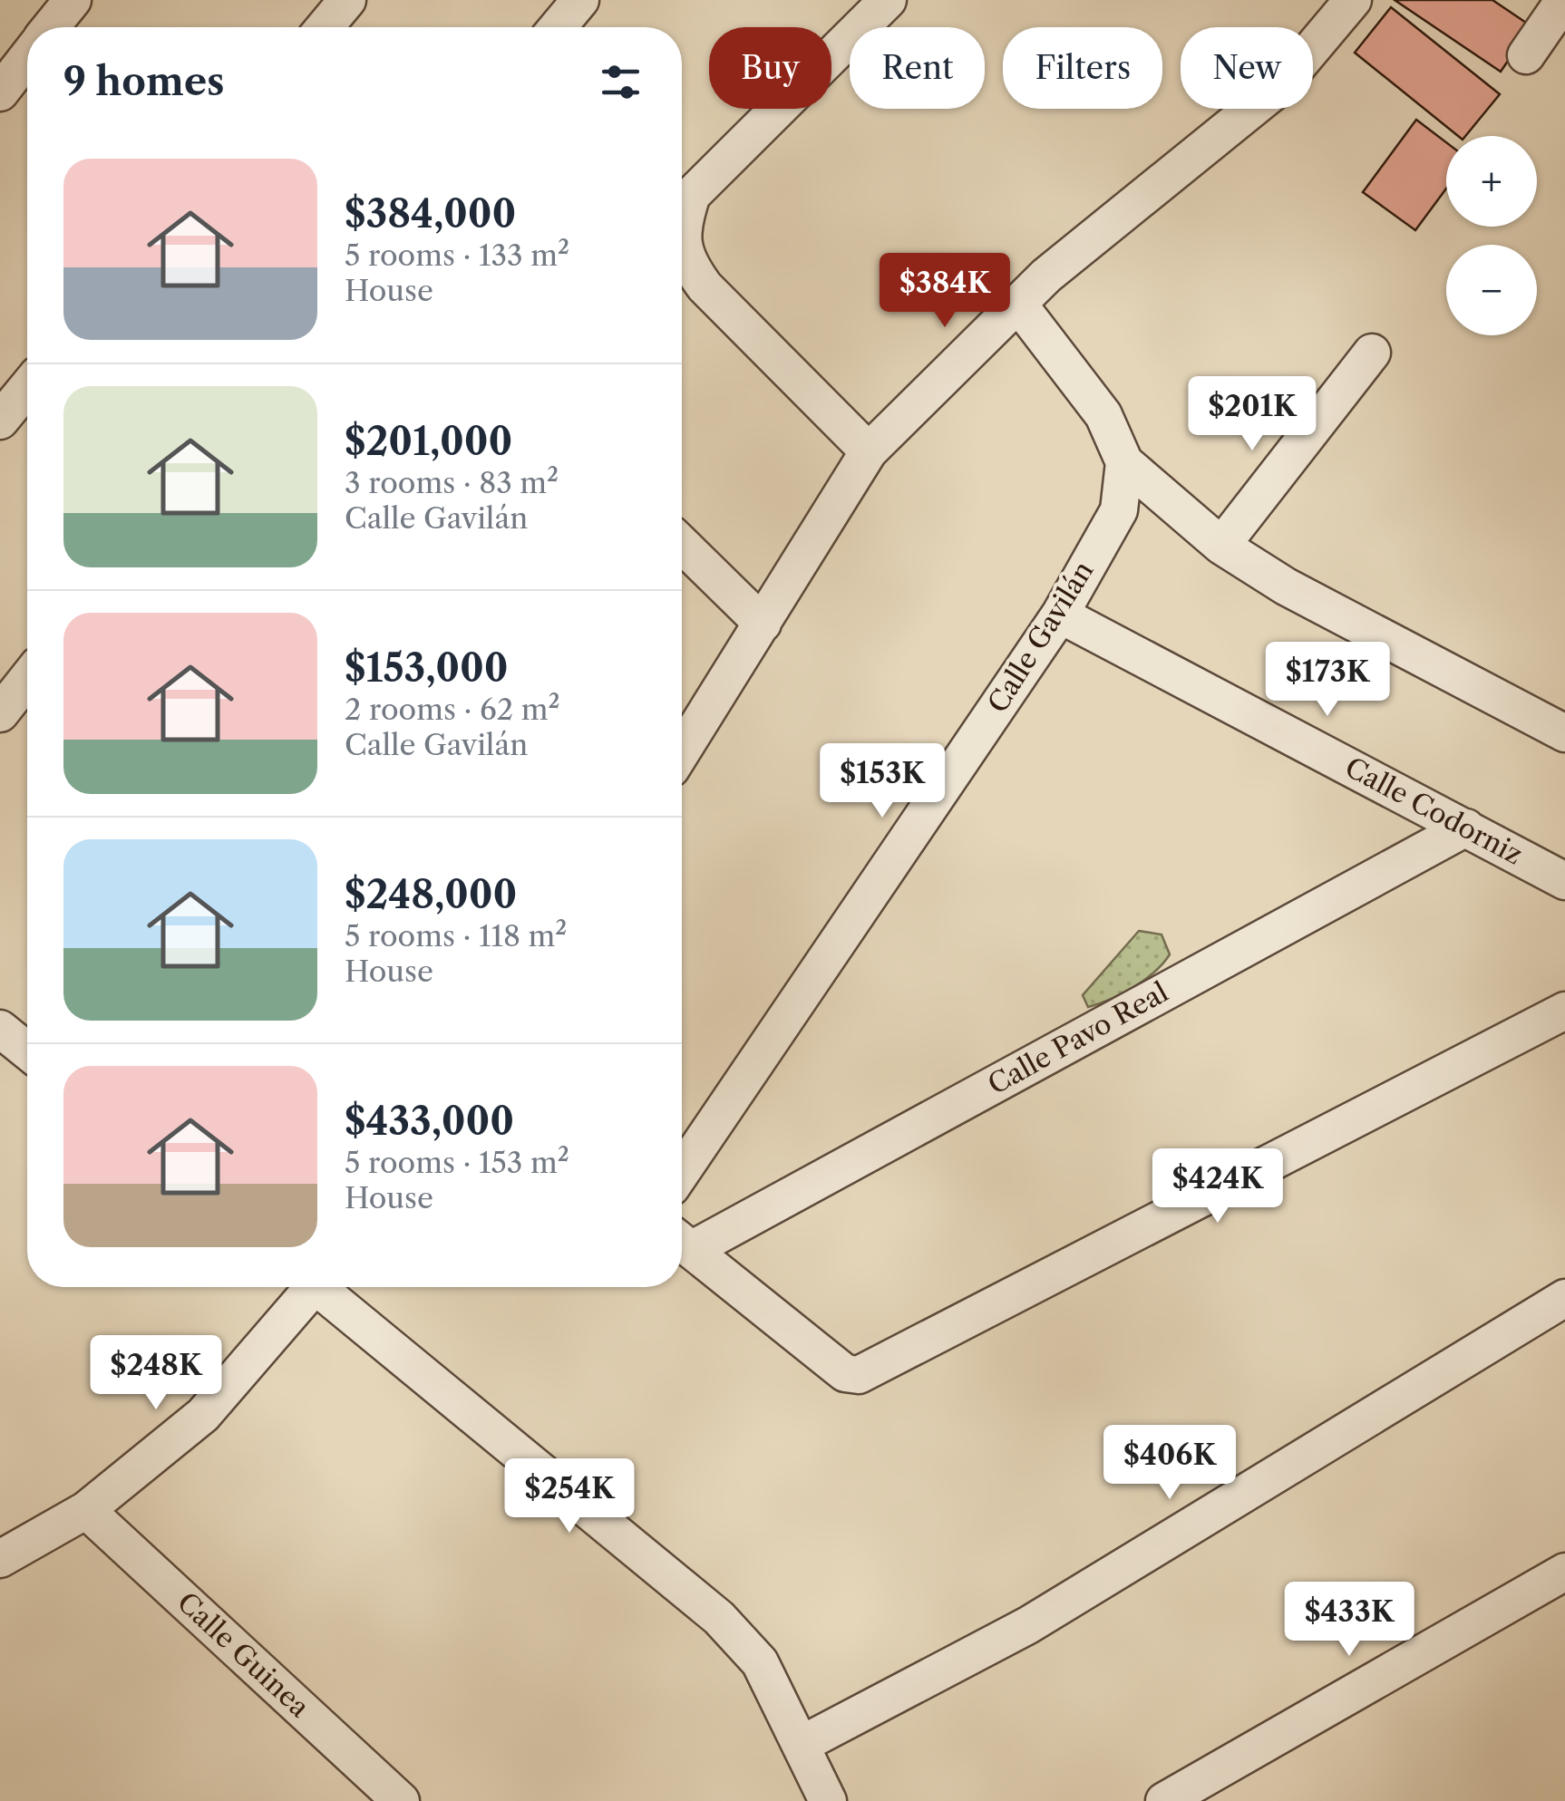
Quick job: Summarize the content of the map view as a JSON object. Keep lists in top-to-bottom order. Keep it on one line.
{"streets":{"street":["Calle Gavilán","Calle Codorniz","Calle Pavo Real","Calle Guinea"]},"crossings":[["Calle Gavilán","Calle Codorniz"],["Calle Codorniz","Calle Pavo Real"]],"page":{"chip":["Buy","Rent","Filters","New"],"heading":"9 homes","map_buttons":["+","−"],"list":[{"name":"$384,000","note":"5 rooms · 133 m² · House"},{"name":"$201,000","note":"3 rooms · 83 m² · Calle Gavilán"},{"name":"$153,000","note":"2 rooms · 62 m² · Calle Gavilán"},{"name":"$248,000","note":"5 rooms · 118 m² · House"},{"name":"$433,000","note":"5 rooms · 153 m² · House"}],"price":["$384K","$201K","$173K","$153K","$424K","$248K","$406K","$254K","$433K"]}}
